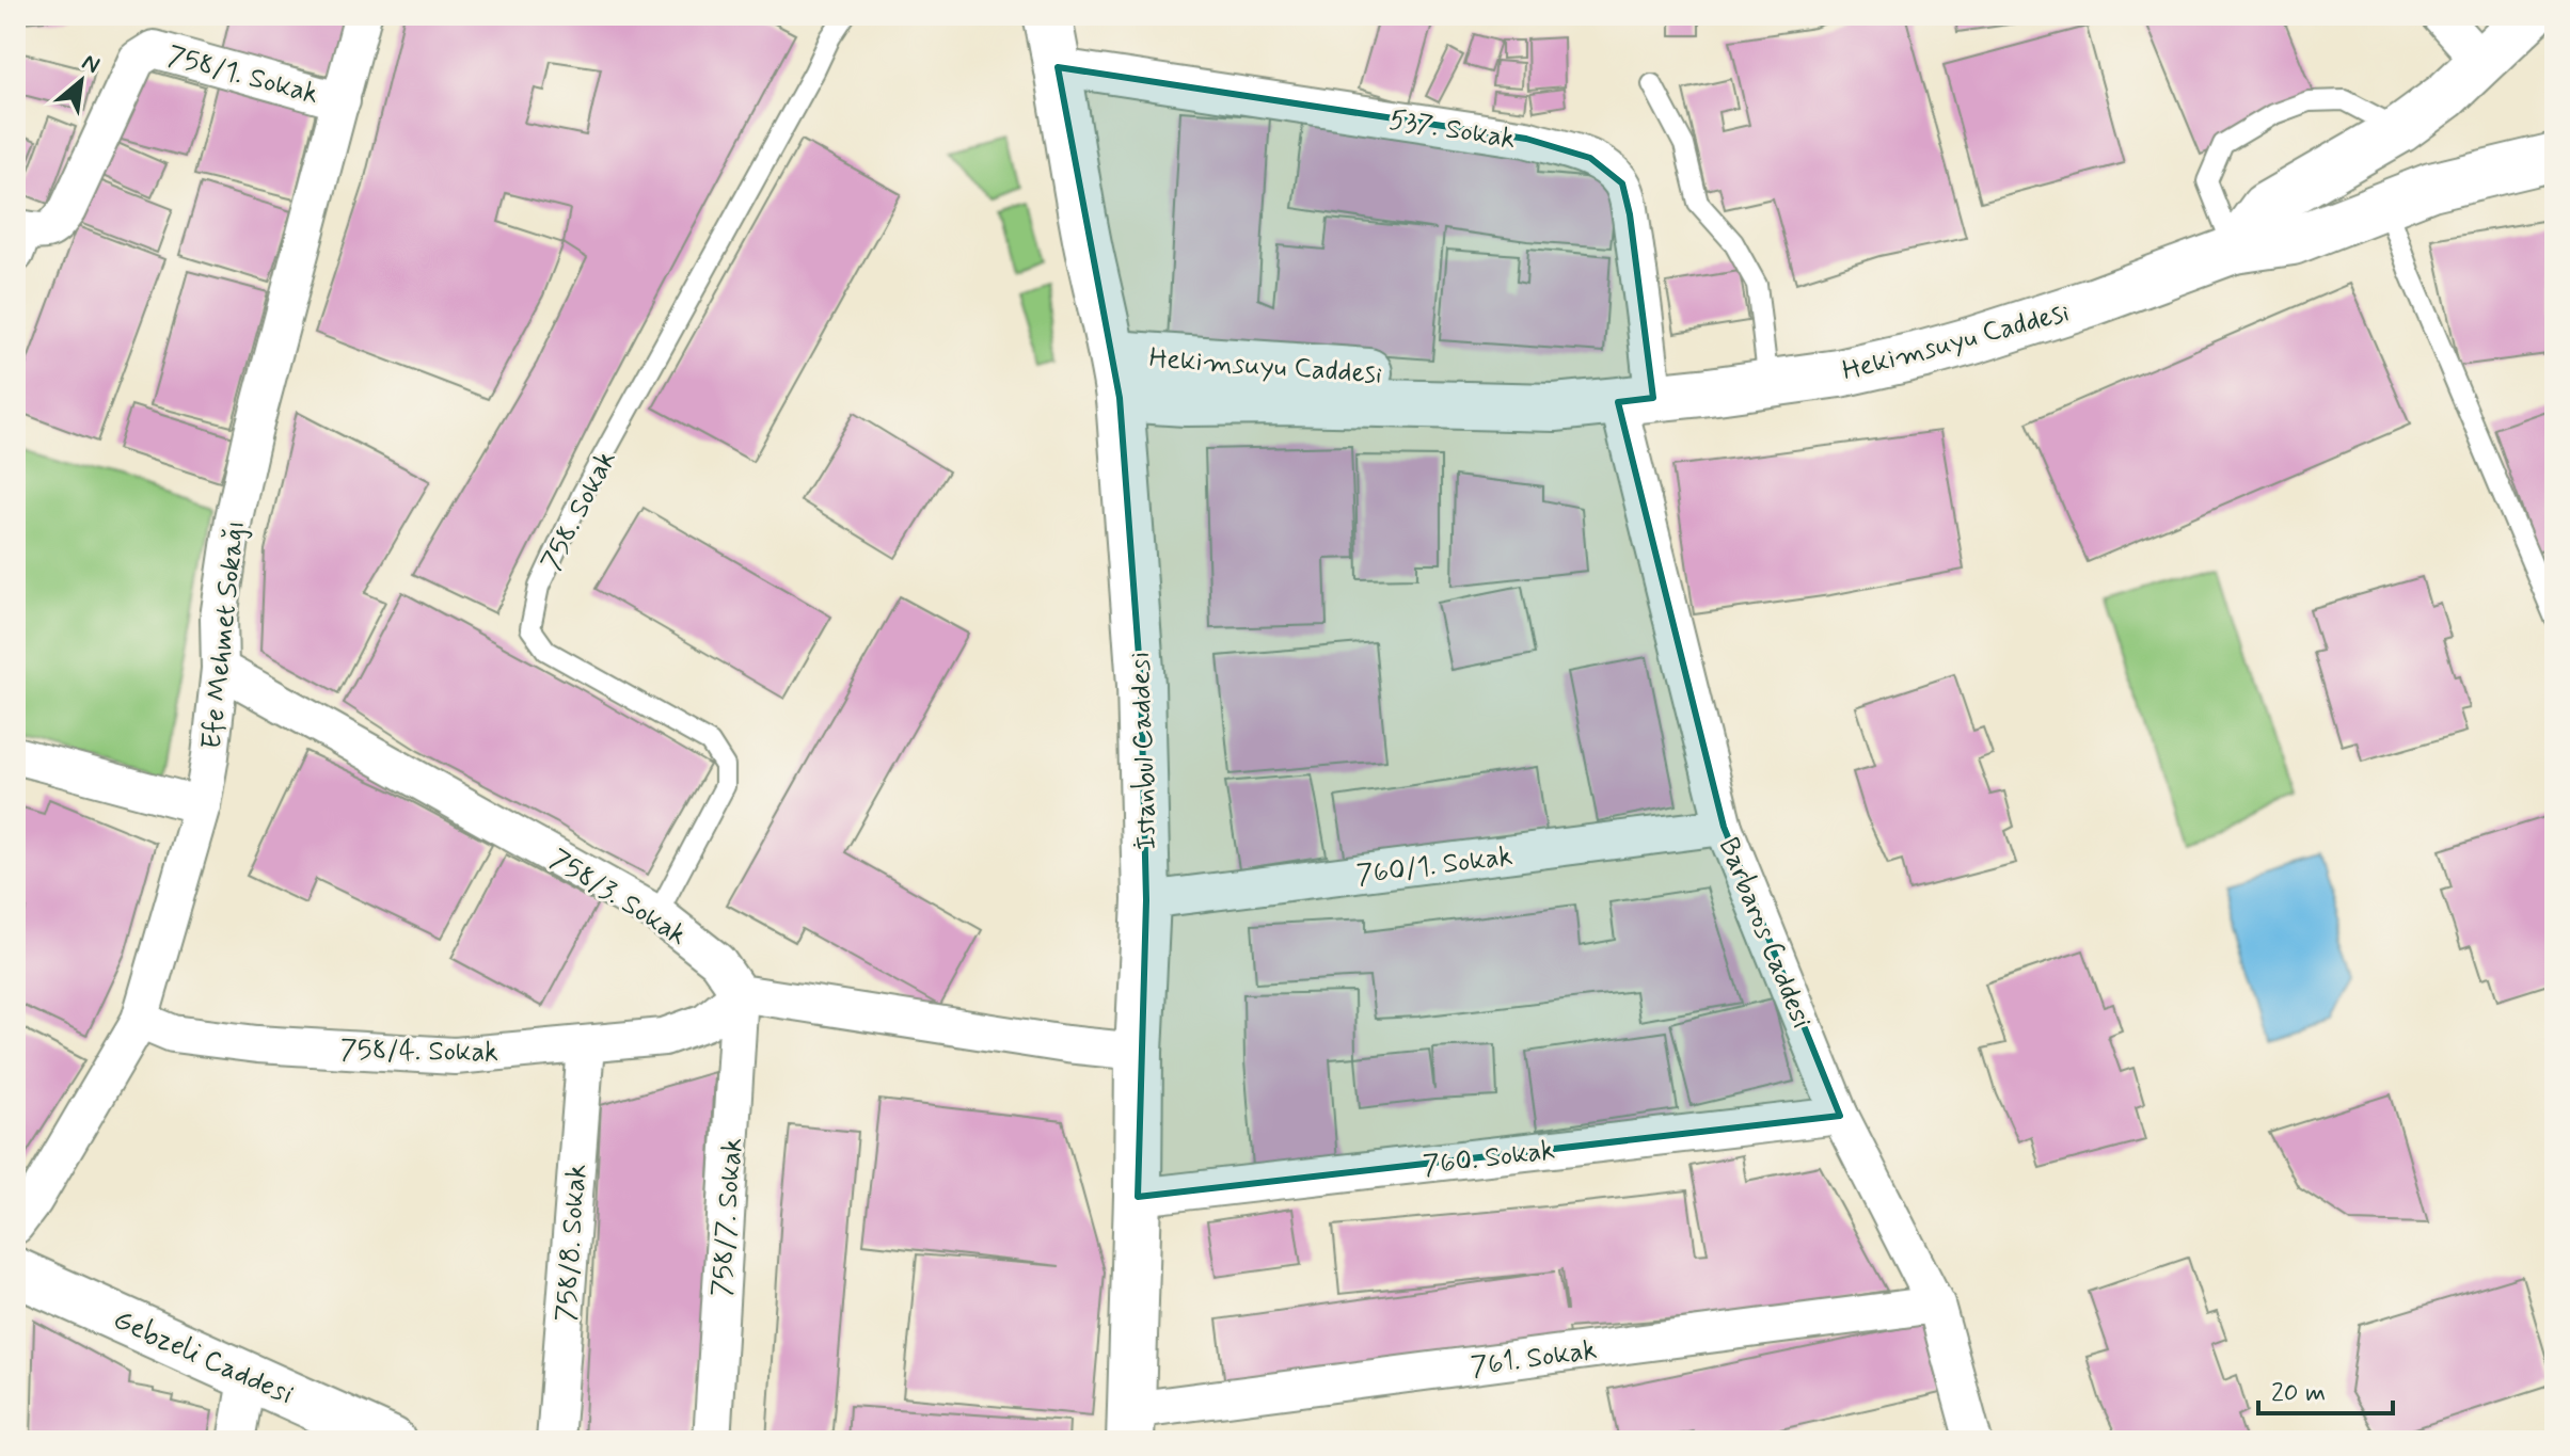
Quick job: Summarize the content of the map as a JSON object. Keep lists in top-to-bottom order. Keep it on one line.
{"streets":{"main road":["Hekimsuyu Caddesi","İstanbul Caddesi","Gebzeli Caddesi"],"street":["758/1. Sokak","537. Sokak","Efe Mehmet Sokağı","760/1. Sokak","758/3. Sokak","Barbaros Caddesi","758/4. Sokak","760. Sokak","758/7. Sokak","758/8. Sokak","761. Sokak"],"lane":["758. Sokak"]},"crossings":[["758/1. Sokak","Efe Mehmet Sokağı"],["537. Sokak","Hekimsuyu Caddesi"],["537. Sokak","İstanbul Caddesi"],["537. Sokak","Barbaros Caddesi"],["Hekimsuyu Caddesi","İstanbul Caddesi"],["Hekimsuyu Caddesi","Barbaros Caddesi"],["758. Sokak","758/3. Sokak"],["Efe Mehmet Sokağı","758/3. Sokak"],["Efe Mehmet Sokağı","758/4. Sokak"],["İstanbul Caddesi","760/1. Sokak"],["İstanbul Caddesi","760. Sokak"],["İstanbul Caddesi","761. Sokak"],["760/1. Sokak","Barbaros Caddesi"],["758/3. Sokak","758/4. Sokak"],["758/3. Sokak","758/7. Sokak"],["Barbaros Caddesi","760. Sokak"],["Barbaros Caddesi","761. Sokak"],["758/4. Sokak","758/7. Sokak"],["758/4. Sokak","758/8. Sokak"]],"scale_bar":"20 m","north":"top right"}
